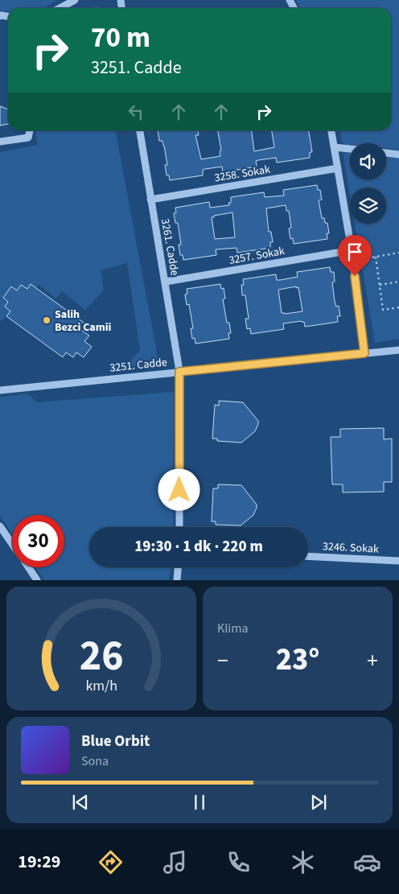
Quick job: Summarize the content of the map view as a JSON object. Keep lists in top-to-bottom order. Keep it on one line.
{"streets":{"street":["3258. Sokak","3261. Cadde","3257. Sokak","3251. Cadde","3246. Sokak"]},"crossings":[["3258. Sokak","3261. Cadde"],["3261. Cadde","3257. Sokak"],["3261. Cadde","3251. Cadde"]],"places":["Salih Bezci Camii"],"page":{"turn":["70 m","3251. Cadde"],"limit":"30","trip":"19:30 · 1 dk · 220 m","tile":"Klima","heat":["−","23°","+"],"song":["Blue Orbit","Sona"],"tabs":"19:29","gauge":["26","km/h"]}}
